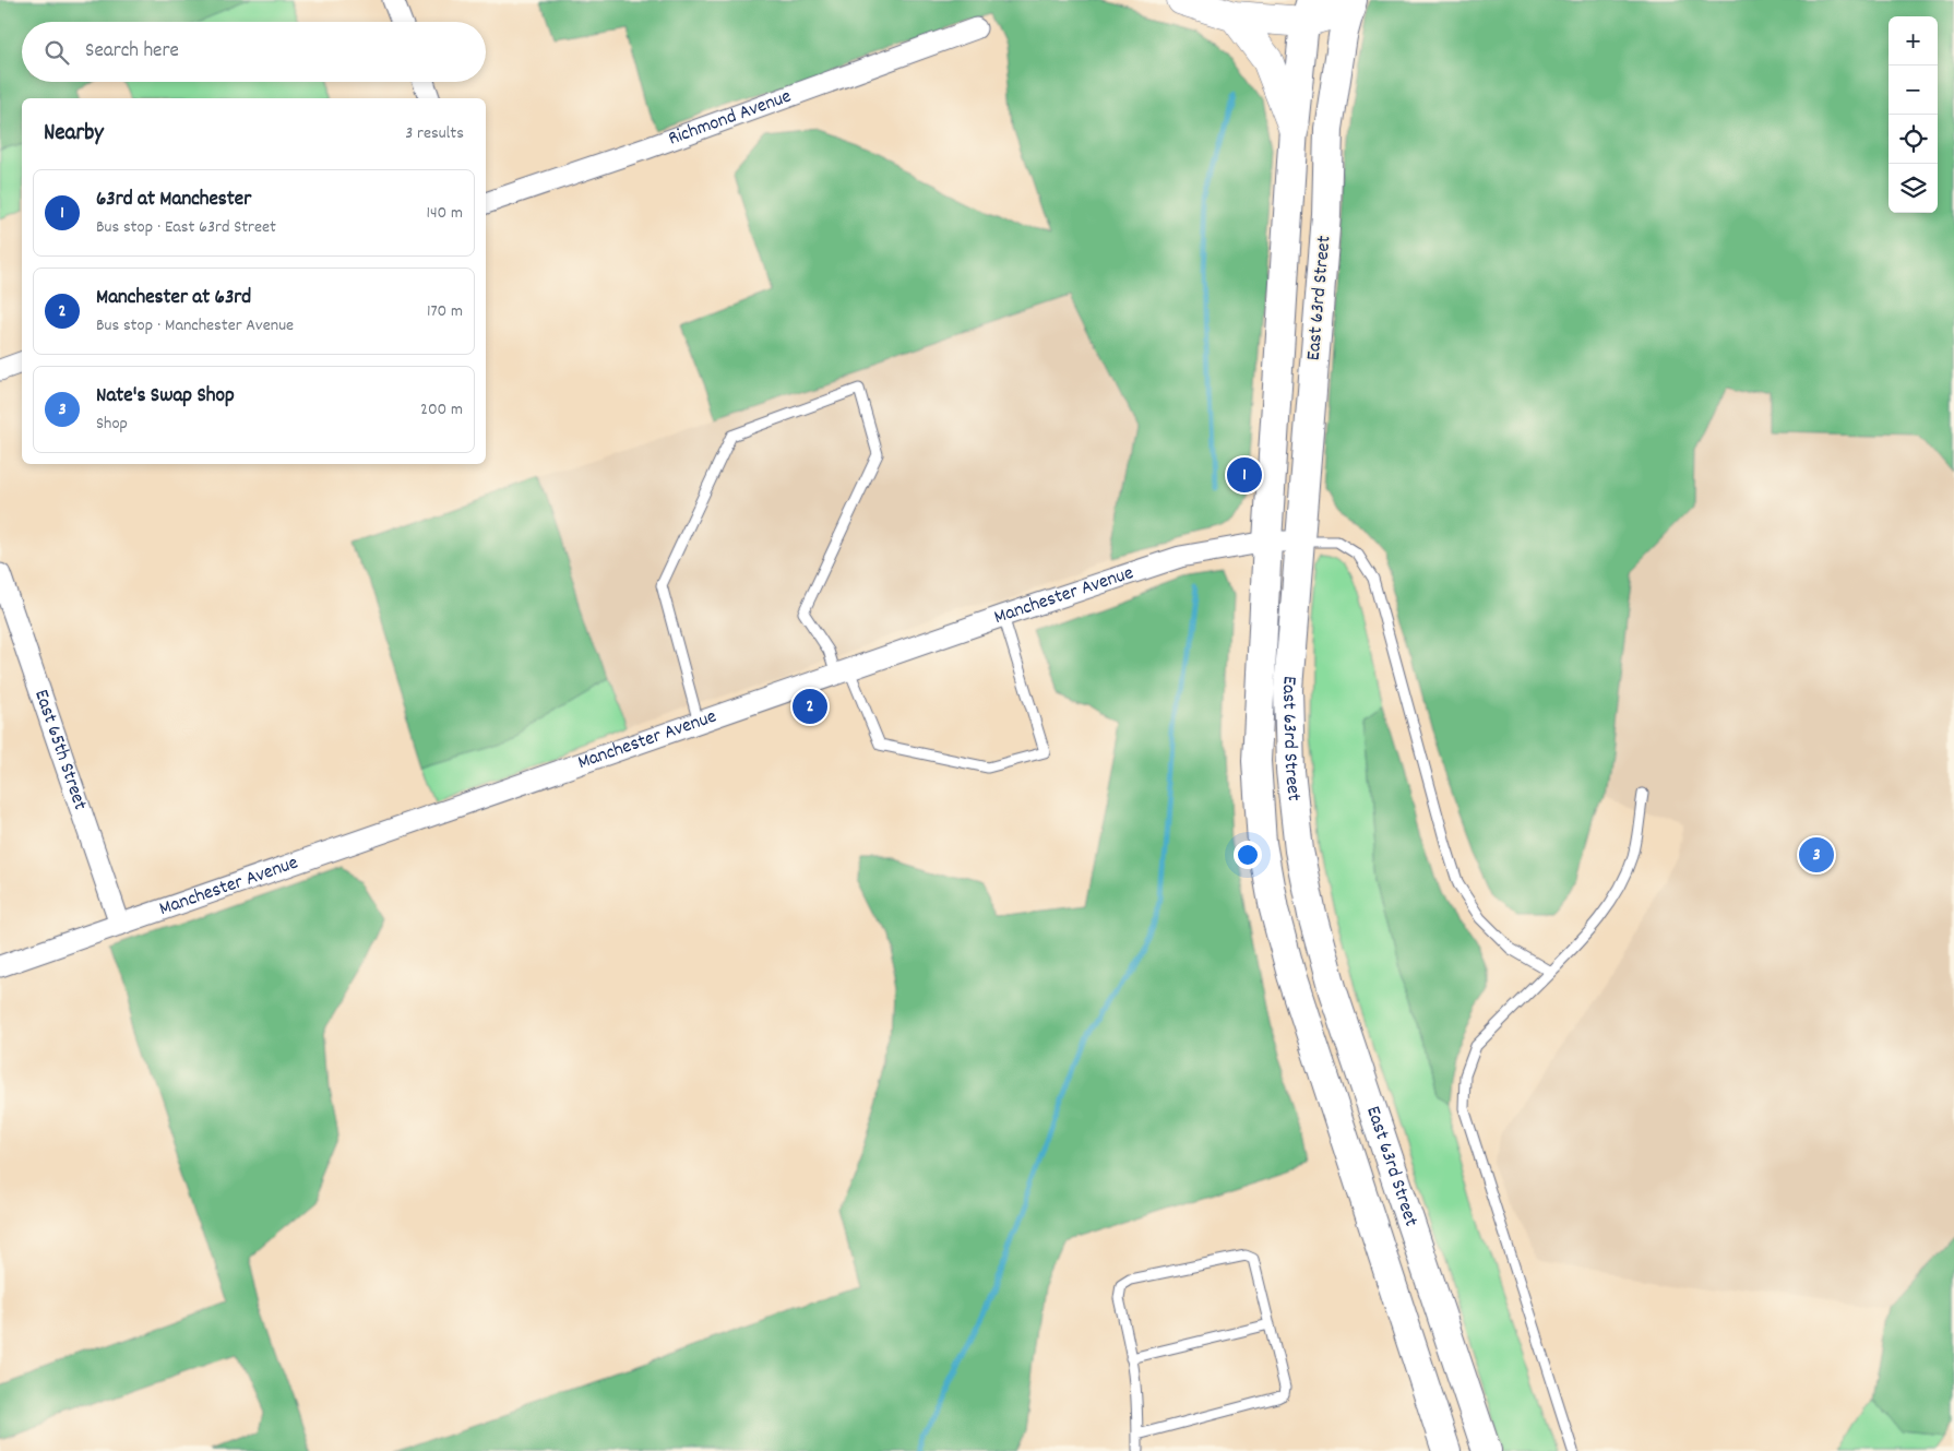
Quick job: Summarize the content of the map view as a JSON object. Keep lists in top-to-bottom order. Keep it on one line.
{"streets":{"main road":["East 63rd Street"],"street":["Richmond Avenue","Manchester Avenue","East 65th Street"]},"crossings":[["East 63rd Street","Manchester Avenue"],["Manchester Avenue","East 65th Street"]],"page":{"map_buttons":["+","−"],"search":"Search here","heading":["Nearby","3 results"],"list":[{"mark":"1","name":"63rd at Manchester","note":"Bus stop · East 63rd Street","value":"140 m"},{"mark":"2","name":"Manchester at 63rd","note":"Bus stop · Manchester Avenue","value":"170 m"},{"mark":"3","name":"Nate's Swap Shop","note":"Shop","value":"200 m"}],"pins":["1","2","3"]}}
